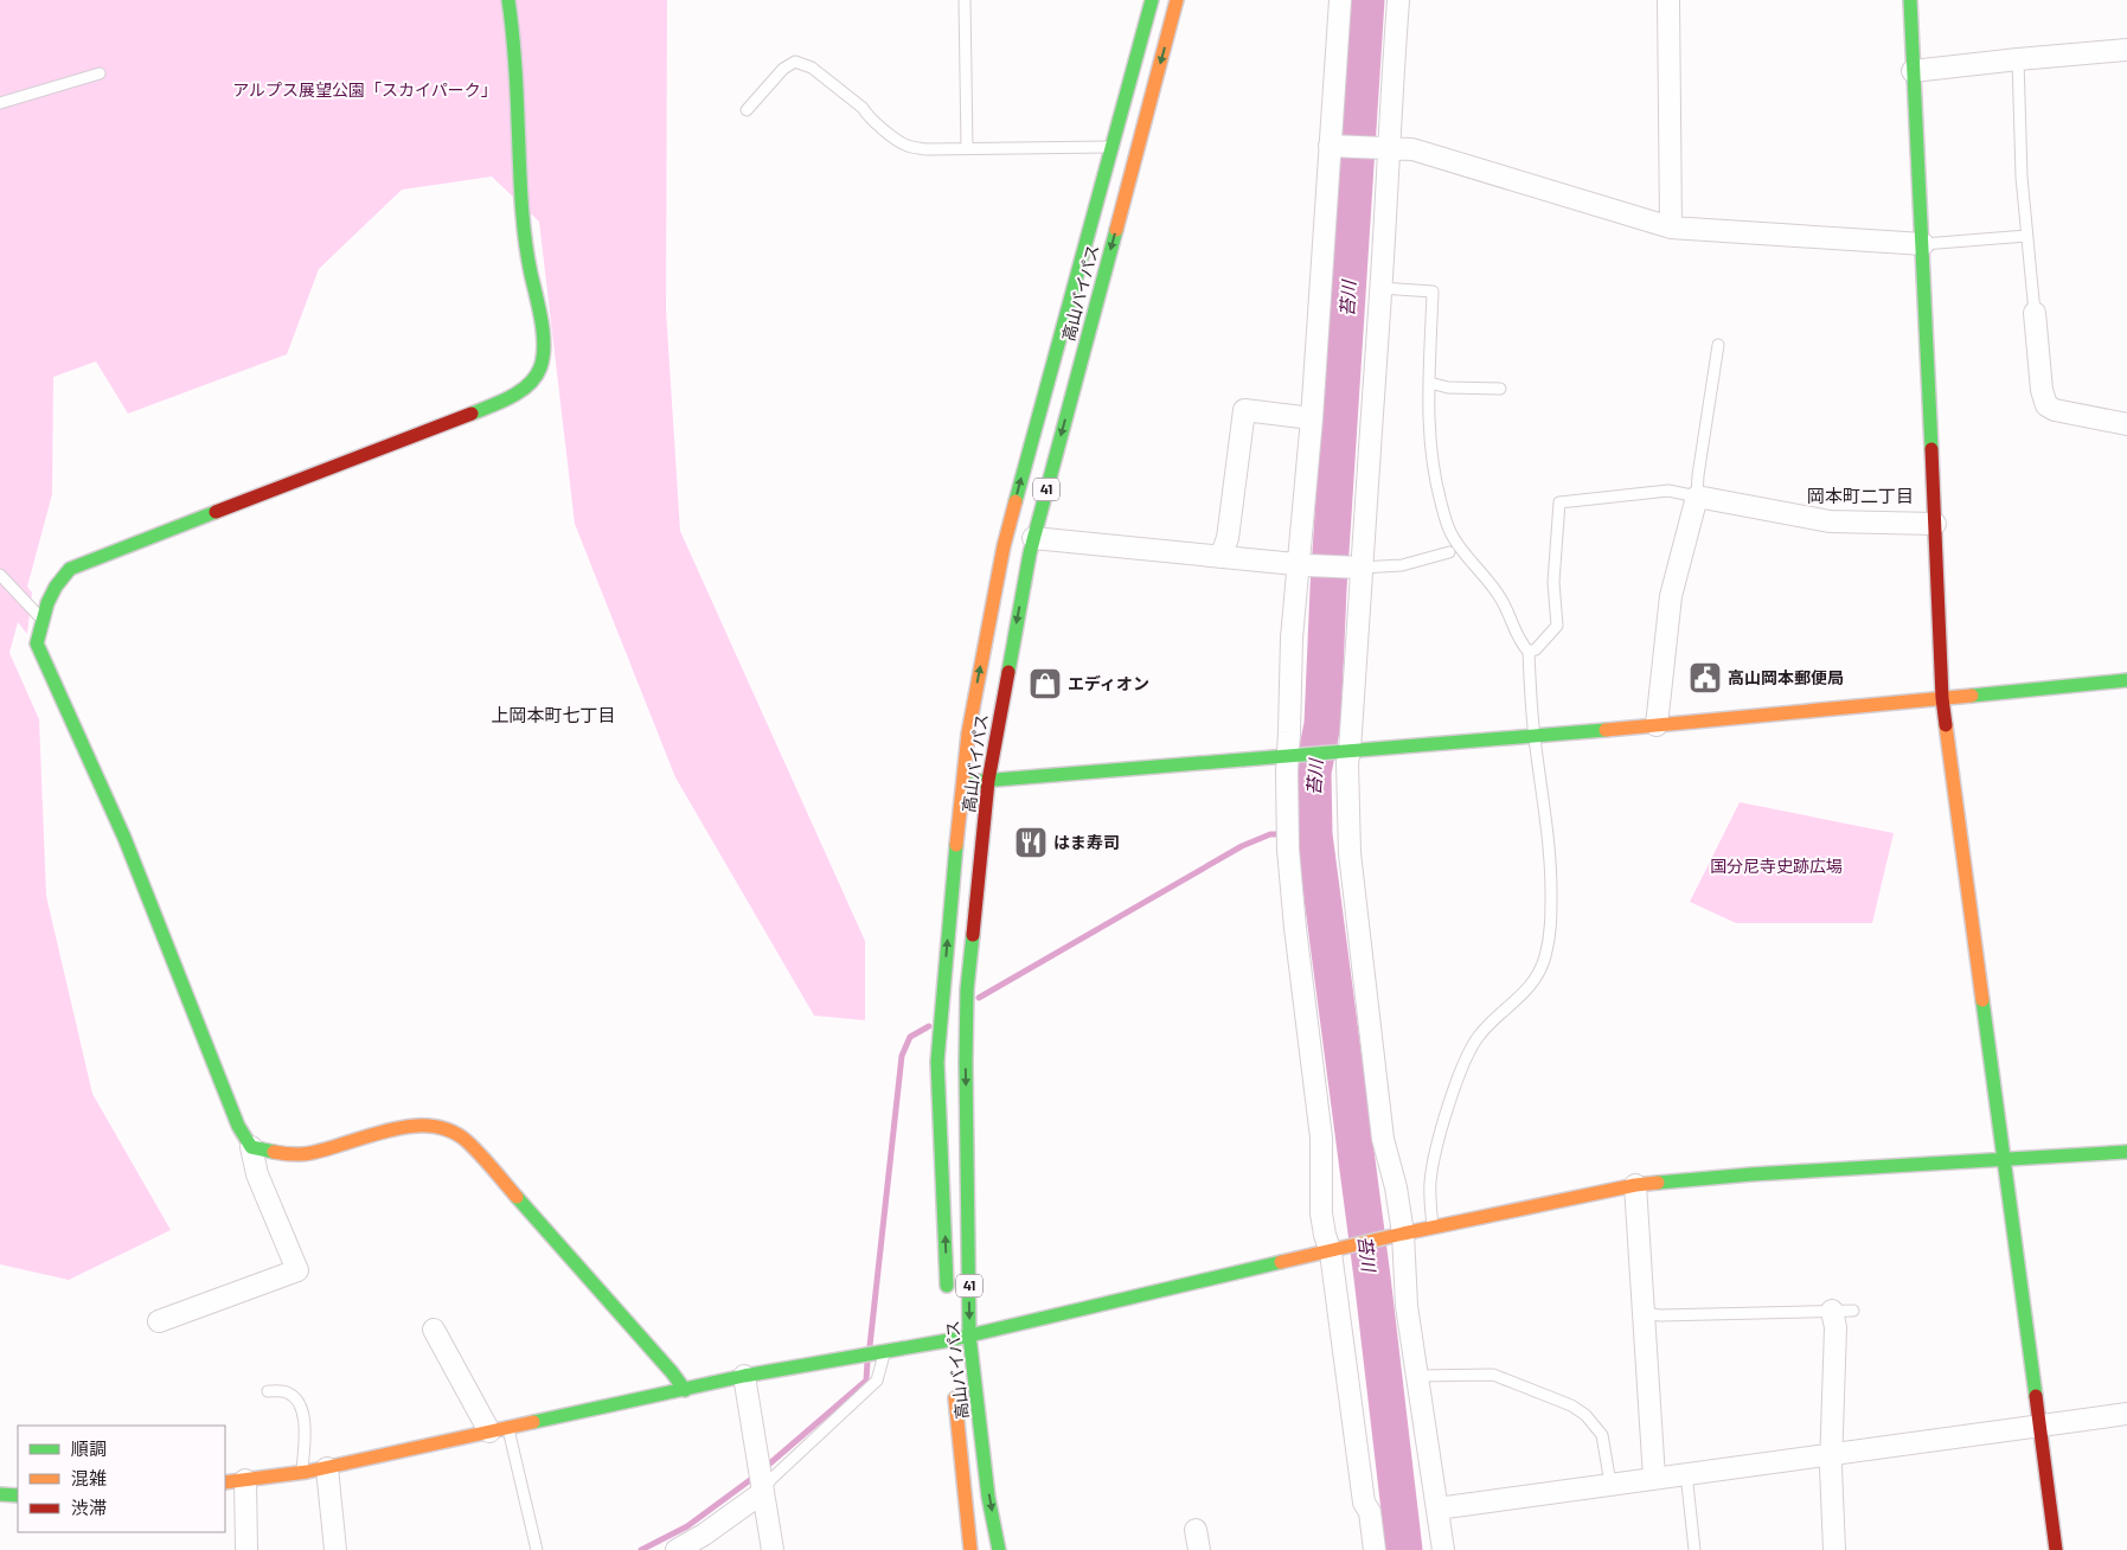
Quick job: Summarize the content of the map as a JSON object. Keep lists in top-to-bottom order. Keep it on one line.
{"streets":{"main road":["高山バイパス","41"]},"districts":["岡本町二丁目","上岡本町七丁目"],"water":["苔川"],"parks":["アルプス展望公園「スカイパーク」","国分尼寺史跡広場"],"places":{"public building":["高山岡本郵便局"],"shop":["エディオン"],"restaurant":["はま寿司"]},"legend":["順調","混雑","渋滞"]}
